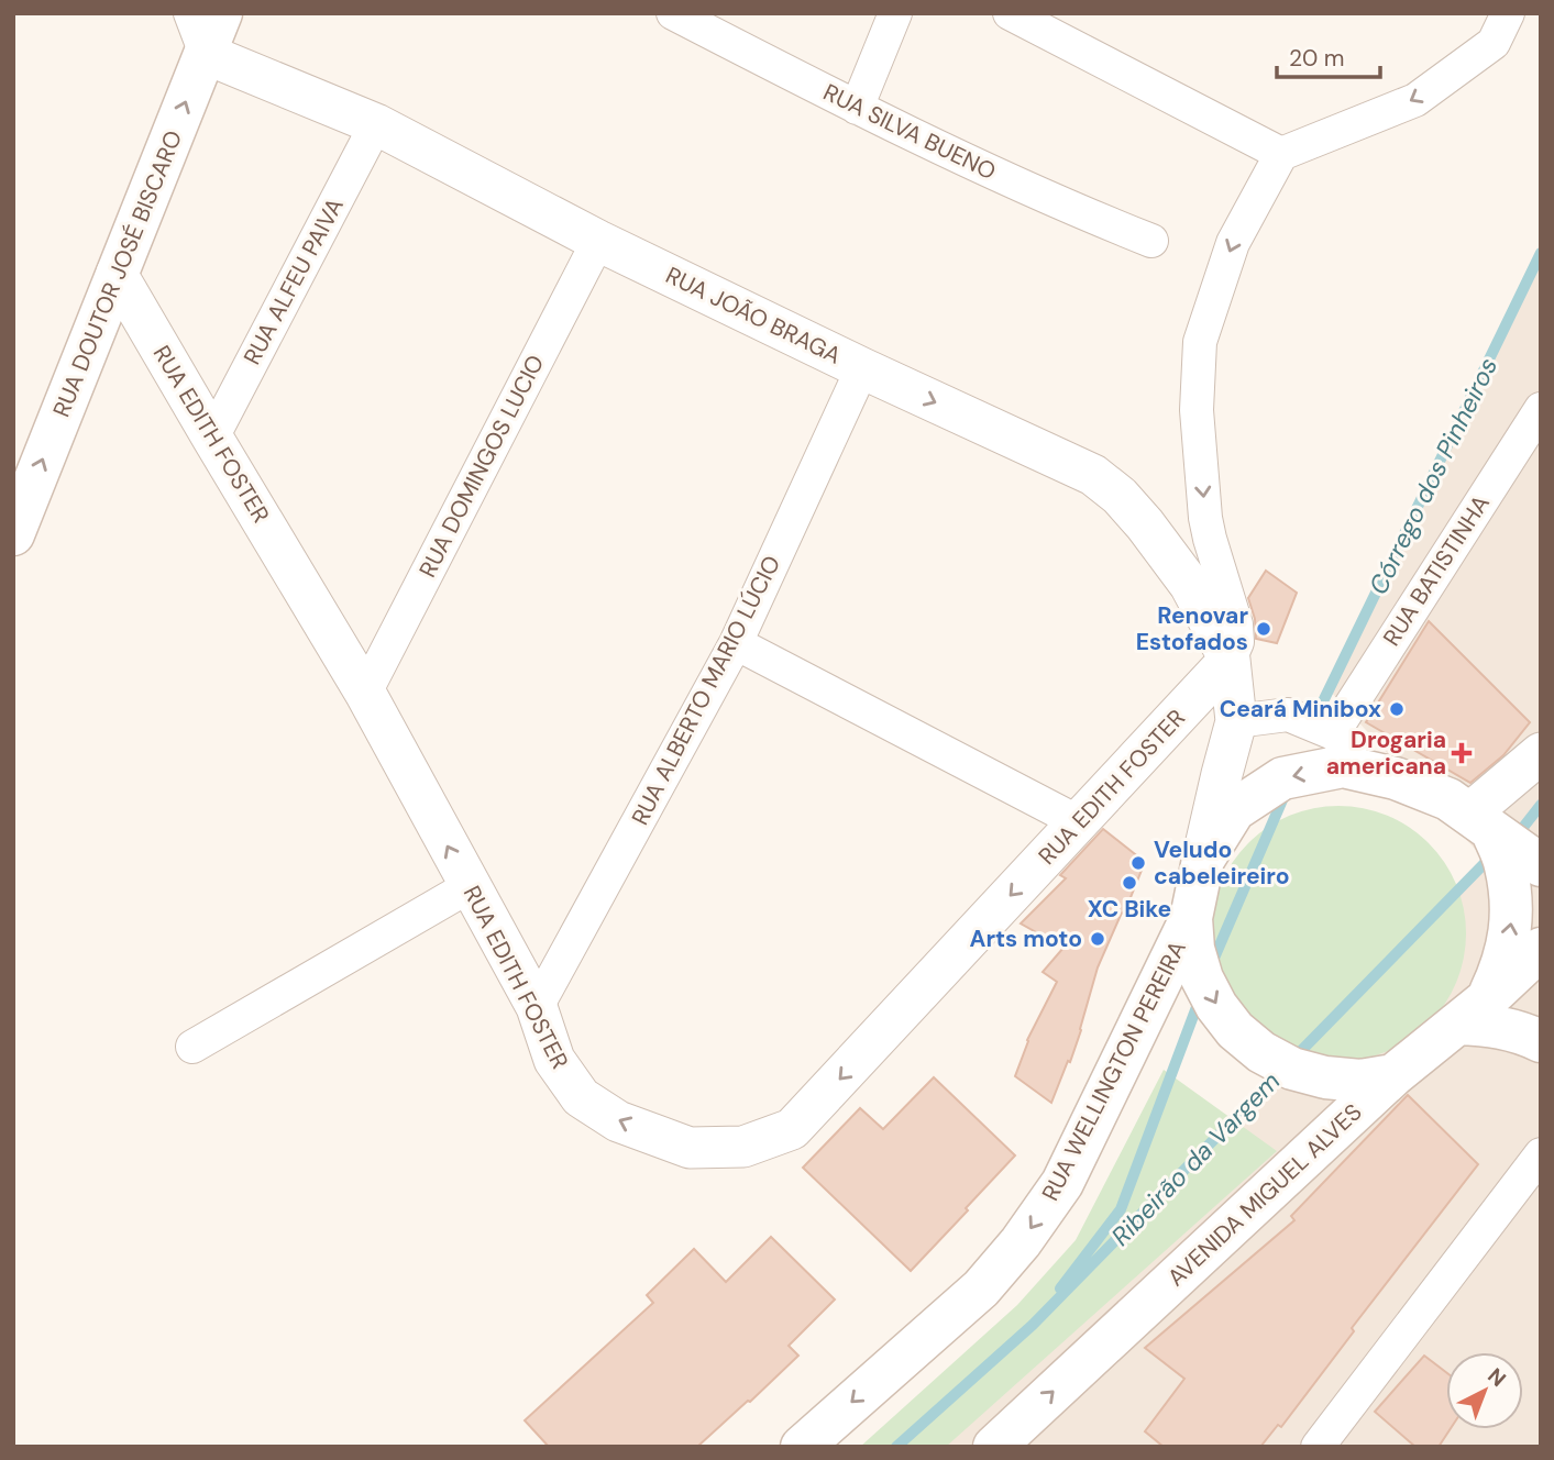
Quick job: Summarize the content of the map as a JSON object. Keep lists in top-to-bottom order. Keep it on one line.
{"streets":{"main road":["RUA DOUTOR JOSÉ BISCARO","RUA WELLINGTON PEREIRA","AVENIDA MIGUEL ALVES"],"street":["RUA SILVA BUENO","RUA ALFEU PAIVA","RUA JOÃO BRAGA","RUA EDITH FOSTER","RUA DOMINGOS LUCIO","RUA BATISTINHA","RUA ALBERTO MARIO LÚCIO"]},"crossings":[["RUA DOUTOR JOSÉ BISCARO","RUA JOÃO BRAGA"],["RUA DOUTOR JOSÉ BISCARO","RUA EDITH FOSTER"],["RUA ALFEU PAIVA","RUA JOÃO BRAGA"],["RUA ALFEU PAIVA","RUA EDITH FOSTER"],["RUA JOÃO BRAGA","RUA EDITH FOSTER"],["RUA JOÃO BRAGA","RUA DOMINGOS LUCIO"],["RUA JOÃO BRAGA","RUA ALBERTO MARIO LÚCIO"],["RUA EDITH FOSTER","RUA DOMINGOS LUCIO"],["RUA EDITH FOSTER","RUA ALBERTO MARIO LÚCIO"]],"one_way":["RUA DOUTOR JOSÉ BISCARO","RUA WELLINGTON PEREIRA","AVENIDA MIGUEL ALVES"],"water":["Córrego dos Pinheiros","Ribeirão da Vargem"],"places":{"other":["Renovar Estofados","Ceará Minibox","Veludo cabeleireiro","XC Bike","Arts moto"],"health":["Drogaria americana"]},"scale_bar":"20 m","north":"top right"}
